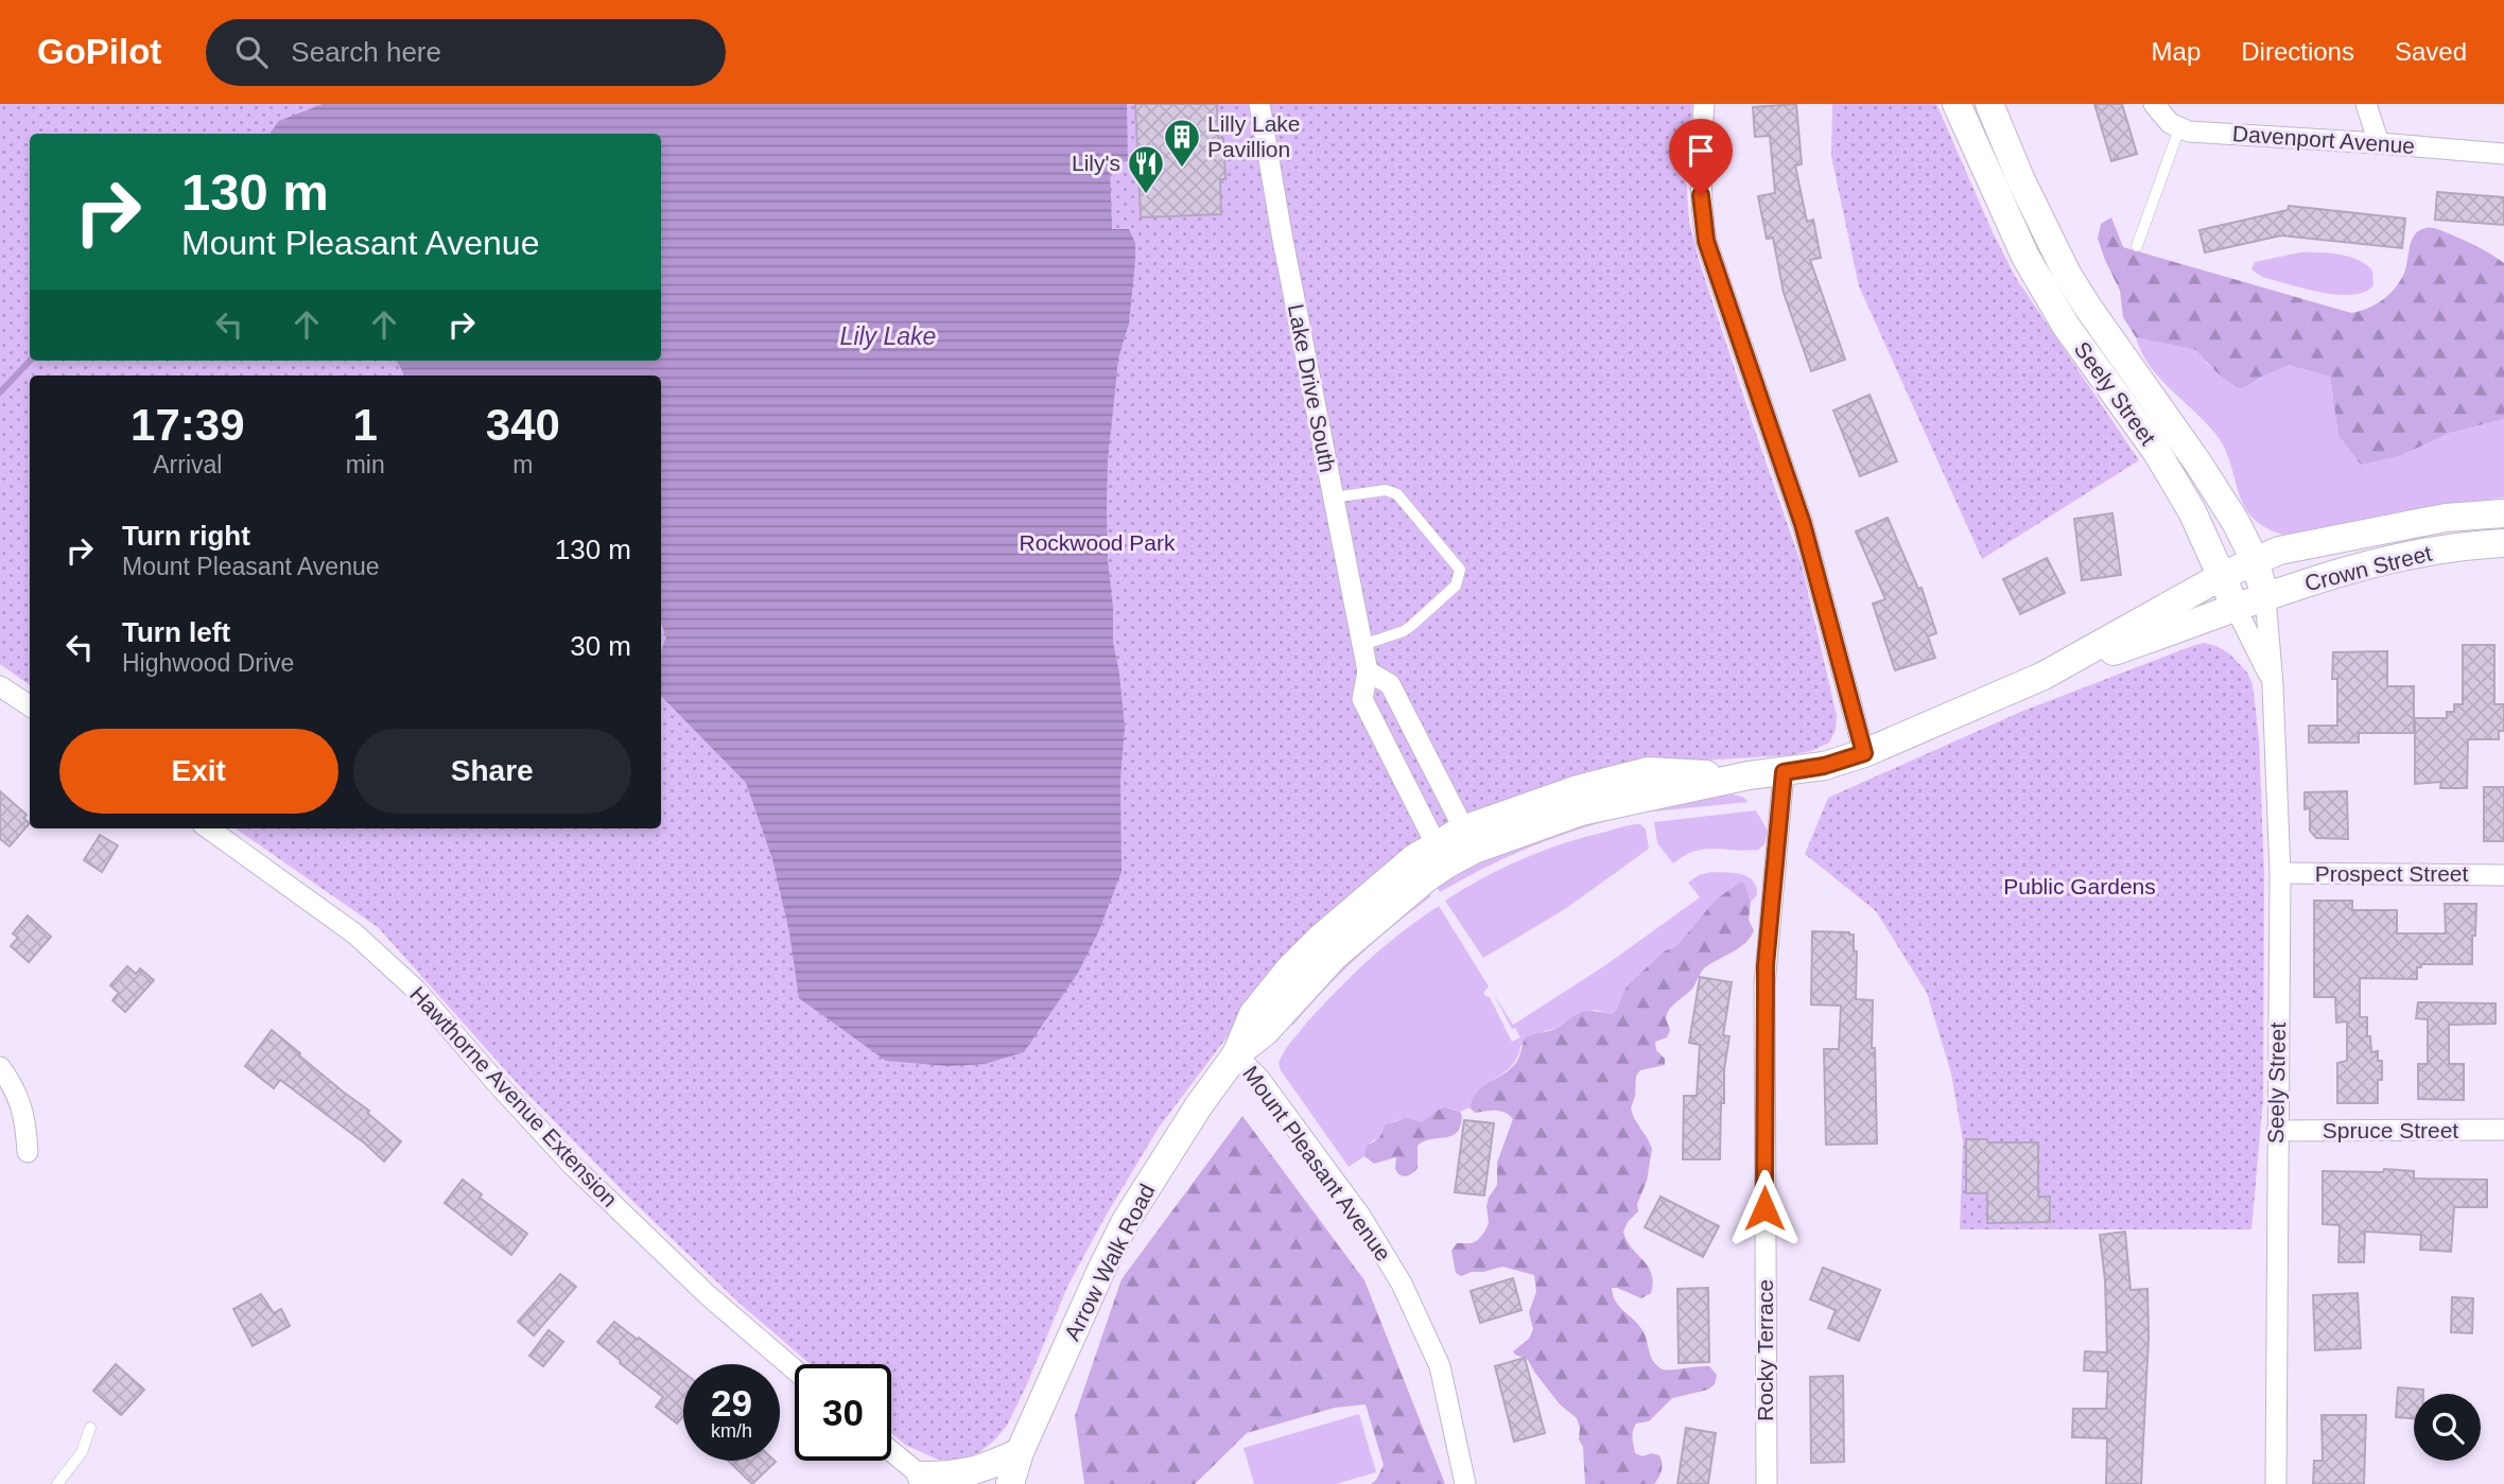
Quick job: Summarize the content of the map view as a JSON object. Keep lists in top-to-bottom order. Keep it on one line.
{"streets":{"street":["Davenport Avenue","Lake Drive South","Seely Street","Crown Street","Prospect Street","Hawthorne Avenue Extension","Spruce Street","Mount Pleasant Avenue","Arrow Walk Road","Rocky Terrace"]},"crossings":[["Lake Drive South","Mount Pleasant Avenue"],["Seely Street","Crown Street"],["Seely Street","Prospect Street"],["Seely Street","Spruce Street"],["Seely Street","Mount Pleasant Avenue"],["Crown Street","Mount Pleasant Avenue"],["Mount Pleasant Avenue","Arrow Walk Road"],["Mount Pleasant Avenue","Rocky Terrace"]],"water":["Lily Lake"],"parks":["Rockwood Park","Public Gardens"],"places":{"building":["Lilly Lake Pavillion"],"restaurant":["Lily's"]},"page":{"header":"GoPilot","search":"Search here","nav":["Map","Directions","Saved"],"turn":["130 m","Mount Pleasant Avenue"],"eta":["17:39","Arrival","1","min","340","m"],"list":[{"name":"Turn right","note":"Mount Pleasant Avenue","value":"130 m"},{"name":"Turn left","note":"Highwood Drive","value":"30 m"}],"buttons":["Exit","Share"],"speed":"29 km/h","limit":"30"}}
